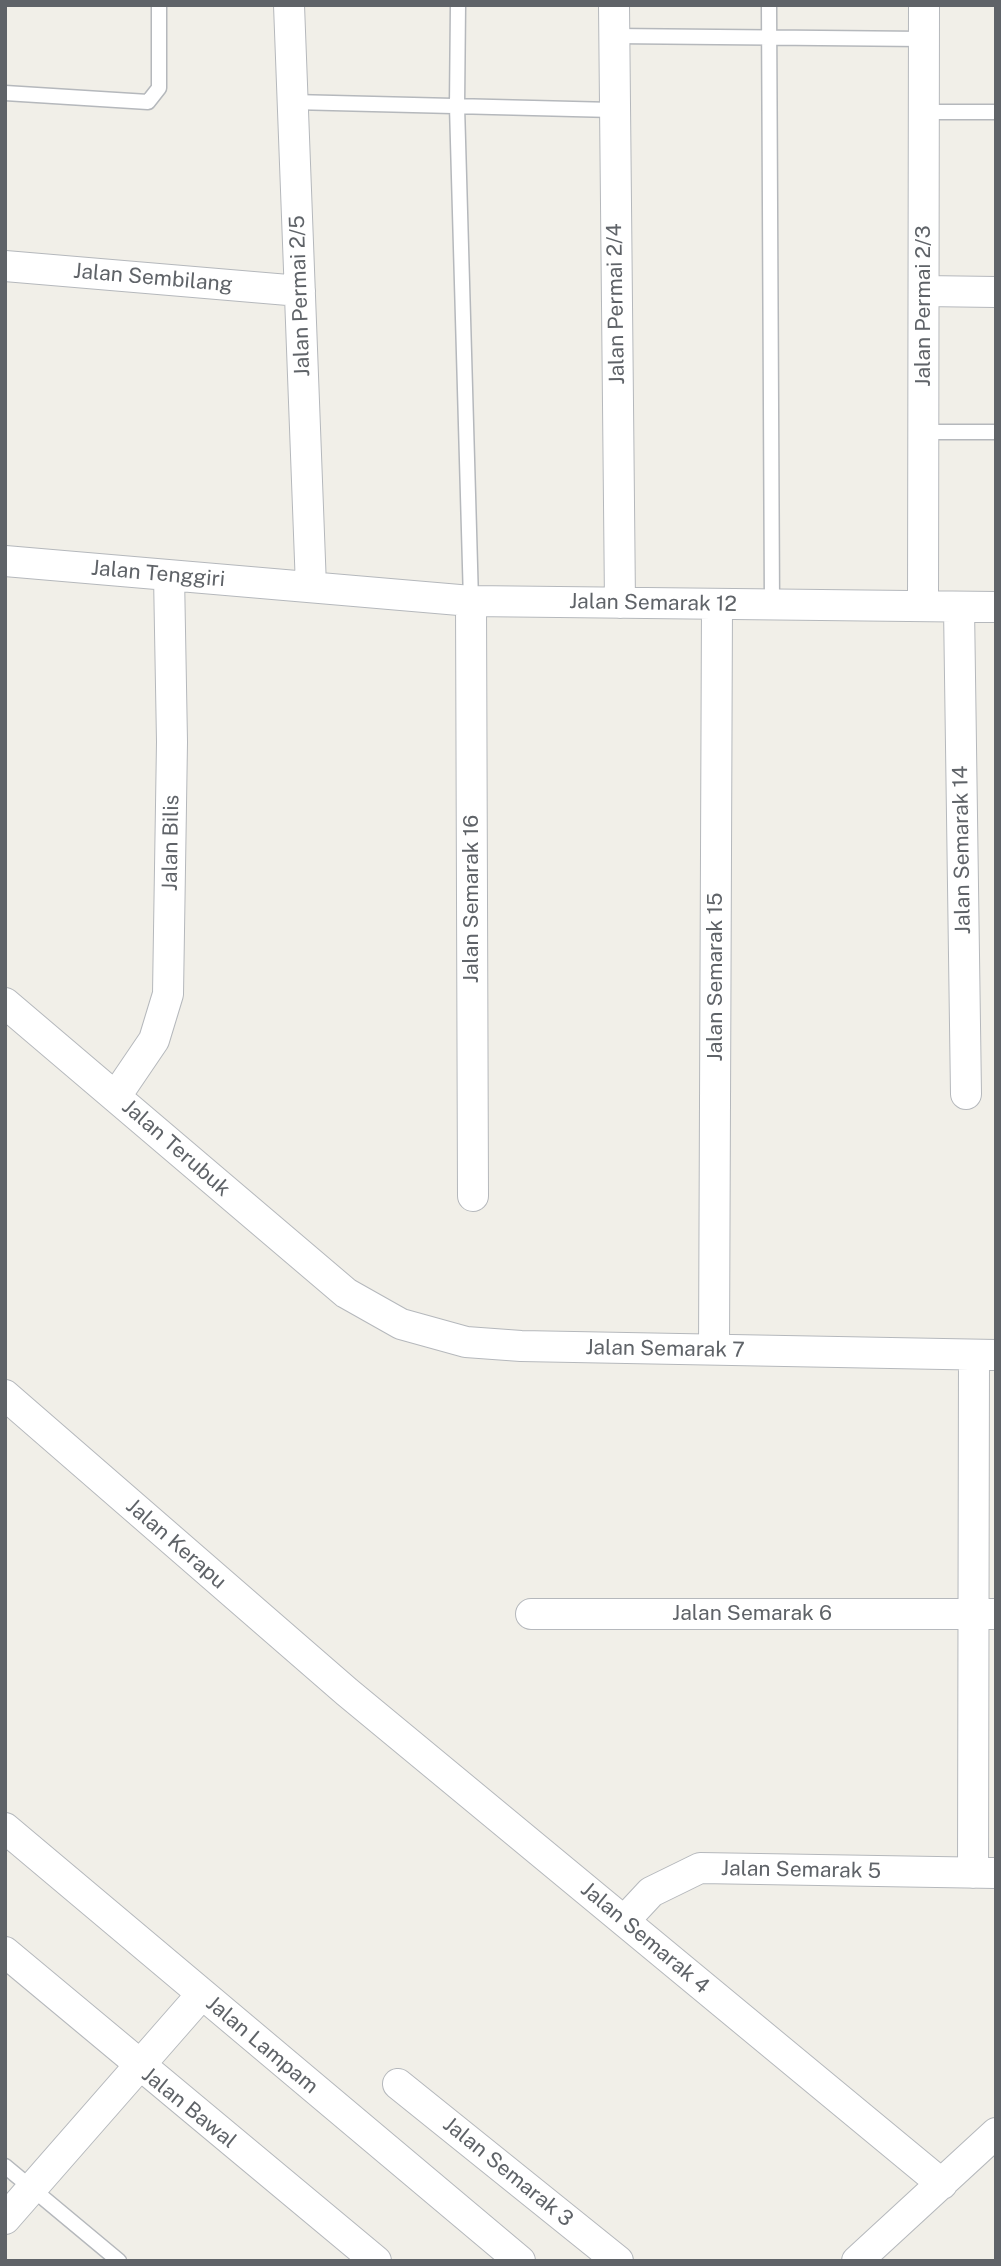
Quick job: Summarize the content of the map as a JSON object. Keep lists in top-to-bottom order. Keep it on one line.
{"streets":{"street":["Jalan Sembilang","Jalan Permai 2/5","Jalan Permai 2/4","Jalan Permai 2/3","Jalan Tenggiri","Jalan Semarak 12","Jalan Bilis","Jalan Semarak 14","Jalan Semarak 16","Jalan Semarak 15","Jalan Terubuk","Jalan Semarak 7","Jalan Kerapu","Jalan Semarak 6","Jalan Semarak 5","Jalan Semarak 4","Jalan Lampam","Jalan Bawal","Jalan Semarak 3"]},"crossings":[["Jalan Sembilang","Jalan Permai 2/5"],["Jalan Permai 2/5","Jalan Tenggiri"],["Jalan Permai 2/5","Jalan Semarak 12"],["Jalan Permai 2/4","Jalan Semarak 12"],["Jalan Permai 2/3","Jalan Semarak 12"],["Jalan Tenggiri","Jalan Semarak 12"],["Jalan Tenggiri","Jalan Bilis"],["Jalan Semarak 12","Jalan Semarak 14"],["Jalan Semarak 12","Jalan Semarak 16"],["Jalan Semarak 12","Jalan Semarak 15"],["Jalan Bilis","Jalan Terubuk"],["Jalan Semarak 15","Jalan Semarak 7"],["Jalan Terubuk","Jalan Semarak 7"],["Jalan Kerapu","Jalan Semarak 4"],["Jalan Semarak 5","Jalan Semarak 4"]]}
